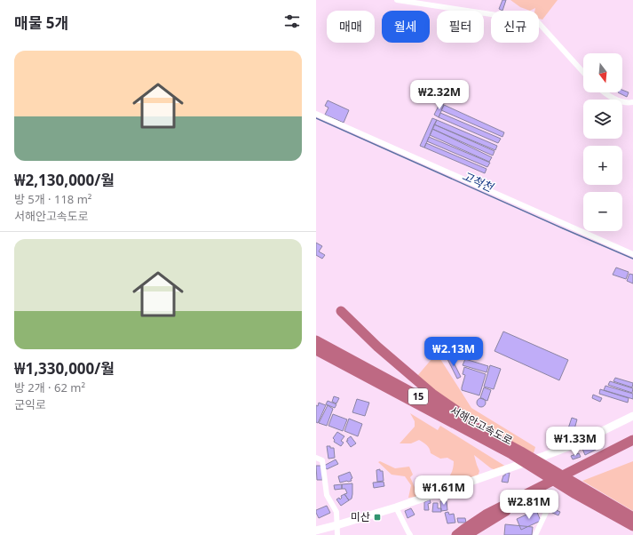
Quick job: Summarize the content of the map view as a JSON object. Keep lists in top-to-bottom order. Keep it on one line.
{"streets":{"highway":["15","서해안고속도로"]},"water":["고척천"],"places":{"transit":["미산"]},"north":"bottom","page":{"heading":"매물 5개","chip":["매매","월세","필터","신규"],"list":[{"name":"₩2,130,000/월","note":"방 5개 · 118 m² · 서해안고속도로"},{"name":"₩1,330,000/월","note":"방 2개 · 62 m² · 군익로"}],"map_buttons":["+","−"],"price":["₩2.32M","₩2.13M","₩1.33M","₩1.61M","₩2.81M"]}}
